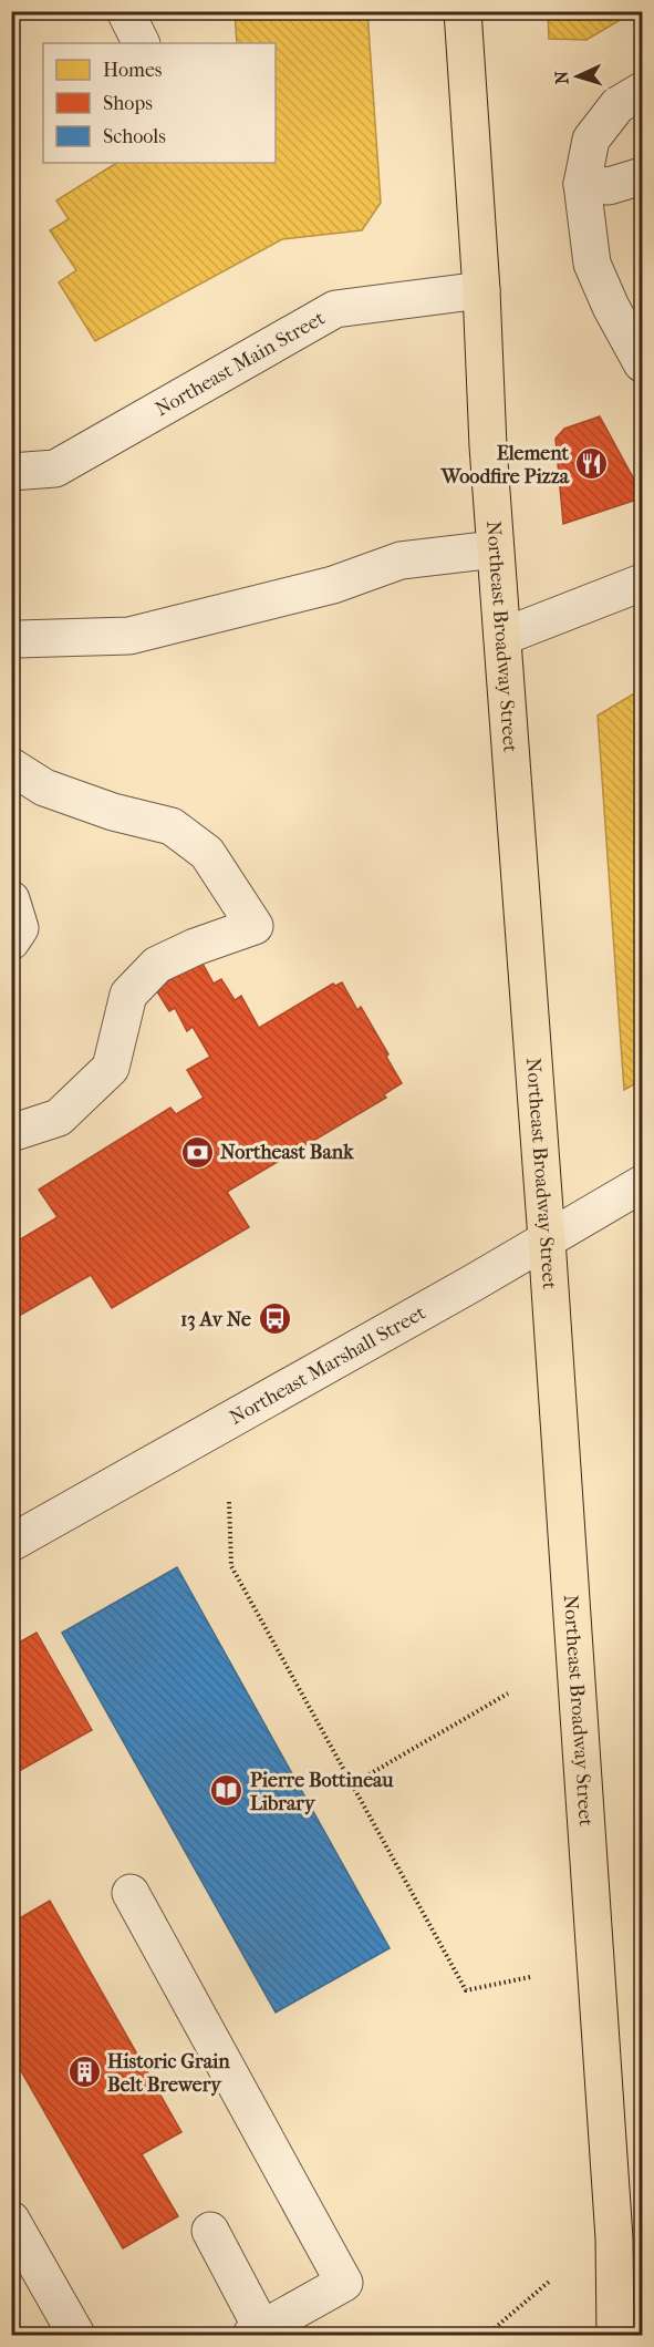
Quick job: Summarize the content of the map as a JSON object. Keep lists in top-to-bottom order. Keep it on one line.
{"streets":{"main road":["Northeast Broadway Street"],"street":["Northeast Main Street","Northeast Marshall Street"]},"crossings":[["Northeast Main Street","Northeast Broadway Street"],["Northeast Broadway Street","Northeast Marshall Street"]],"places":{"restaurant":["Element Woodfire Pizza"],"bank":["Northeast Bank"],"bus stop":["13 Av Ne"],"library":["Pierre Bottineau Library"],"building":["Historic Grain Belt Brewery"]},"legend":["Homes","Shops","Schools"],"north":"left"}
